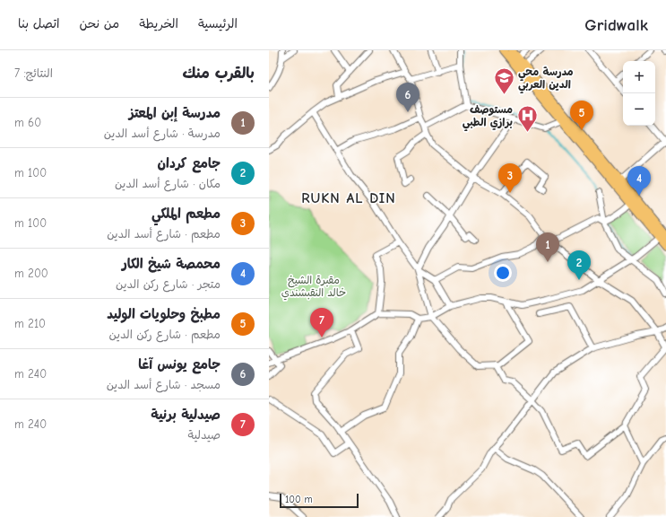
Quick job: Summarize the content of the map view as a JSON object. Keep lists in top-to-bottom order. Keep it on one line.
{"districts":["RUKN AL DIN"],"parks":["مقبرة الشيخ خالد النقبشندي"],"places":{"school or university":["مدرسة محي الدين العربي"],"hospital":["مستوصف برازي الطبي"]},"scale_bar":"100 m","page":{"header":"Gridwalk","nav":["الرئيسية","الخريطة","من نحن","اتصل بنا"],"heading":["بالقرب منك","النتائج: 7"],"map_buttons":["+","−"],"pins":["6","5","3","4","1","2","7"],"list":[{"mark":"1","name":"مدرسة إبن المعتز","note":"مدرسة · شارع أسد الدين","value":"60 m"},{"mark":"2","name":"جامع كردان","note":"مكان · شارع أسد الدين","value":"100 m"},{"mark":"3","name":"مطعم الملكي","note":"مطعم · شارع أسد الدين","value":"100 m"},{"mark":"4","name":"محمصة شيخ الكار","note":"متجر · شارع ركن الدين","value":"200 m"},{"mark":"5","name":"مطبخ وحلويات الوليد","note":"مطعم · شارع ركن الدين","value":"210 m"},{"mark":"6","name":"جامع يونس آغا","note":"مسجد · شارع أسد الدين","value":"240 m"},{"mark":"7","name":"صيدلية برنية","note":"صيدلية","value":"240 m"}],"scale":"100 m"}}
